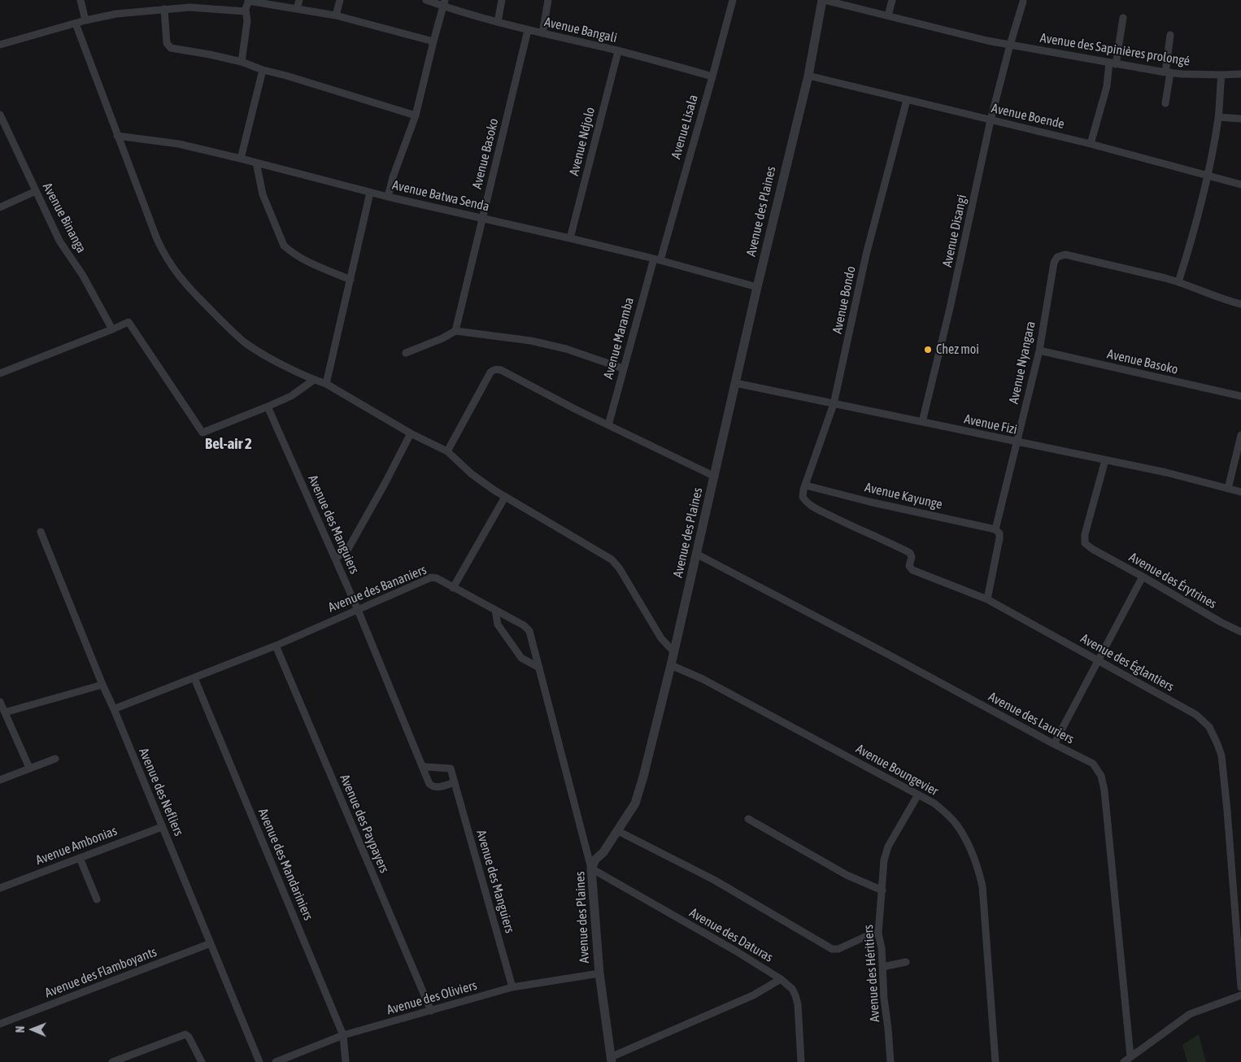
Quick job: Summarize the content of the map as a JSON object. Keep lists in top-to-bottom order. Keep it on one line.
{"streets":{"street":["Avenue Bangali","Avenue des Sapinières prolongé","Avenue Boende","Avenue Lisala","Avenue Ndjolo","Avenue Basoko","Avenue Batwa Senda","Avenue des Plaines","Avenue Binanga","Avenue Disangi","Avenue Bondo","Avenue Maramba","Avenue Nyangara","Avenue Fizi","Avenue Kayunge","Avenue des Manguiers","Avenue des Érytrines","Avenue des Bananiers","Avenue des Églantiers","Avenue des Lauriers","Avenue Boungevier","Avenue des Nefliers","Avenue des Paypayers","Avenue Ambonias","Avenue des Mandariniers","Avenue des Daturas","Avenue des Flamboyants","Avenue des Héritiers","Avenue des Oliviers"]},"crossings":[["Avenue Bangali","Avenue Lisala"],["Avenue Bangali","Avenue Ndjolo"],["Avenue Bangali","Avenue Basoko"],["Avenue des Sapinières prolongé","Avenue des Plaines"],["Avenue des Sapinières prolongé","Avenue Disangi"],["Avenue Boende","Avenue des Plaines"],["Avenue Boende","Avenue Disangi"],["Avenue Boende","Avenue Bondo"],["Avenue Lisala","Avenue Batwa Senda"],["Avenue Lisala","Avenue Maramba"],["Avenue Ndjolo","Avenue Batwa Senda"],["Avenue Basoko","Avenue Batwa Senda"],["Avenue Basoko","Avenue Nyangara"],["Avenue Batwa Senda","Avenue des Plaines"],["Avenue Batwa Senda","Avenue Maramba"],["Avenue des Plaines","Avenue Fizi"],["Avenue des Plaines","Avenue des Bananiers"],["Avenue des Plaines","Avenue des Lauriers"],["Avenue des Plaines","Avenue Boungevier"],["Avenue des Plaines","Avenue des Daturas"],["Avenue des Plaines","Avenue des Oliviers"],["Avenue Disangi","Avenue Fizi"],["Avenue Bondo","Avenue Fizi"],["Avenue Bondo","Avenue Kayunge"],["Avenue Bondo","Avenue des Églantiers"],["Avenue Nyangara","Avenue Fizi"],["Avenue Nyangara","Avenue Kayunge"],["Avenue Fizi","Avenue des Érytrines"],["Avenue des Manguiers","Avenue des Bananiers"],["Avenue des Manguiers","Avenue des Oliviers"],["Avenue des Bananiers","Avenue des Nefliers"],["Avenue des Bananiers","Avenue des Paypayers"],["Avenue des Bananiers","Avenue des Mandariniers"],["Avenue des Bananiers","Avenue des Daturas"],["Avenue Boungevier","Avenue des Héritiers"],["Avenue des Nefliers","Avenue Ambonias"],["Avenue des Nefliers","Avenue des Flamboyants"],["Avenue des Paypayers","Avenue des Oliviers"],["Avenue des Mandariniers","Avenue des Oliviers"]],"districts":["Bel-air 2"],"places":["Chez moi"],"north":"left"}
